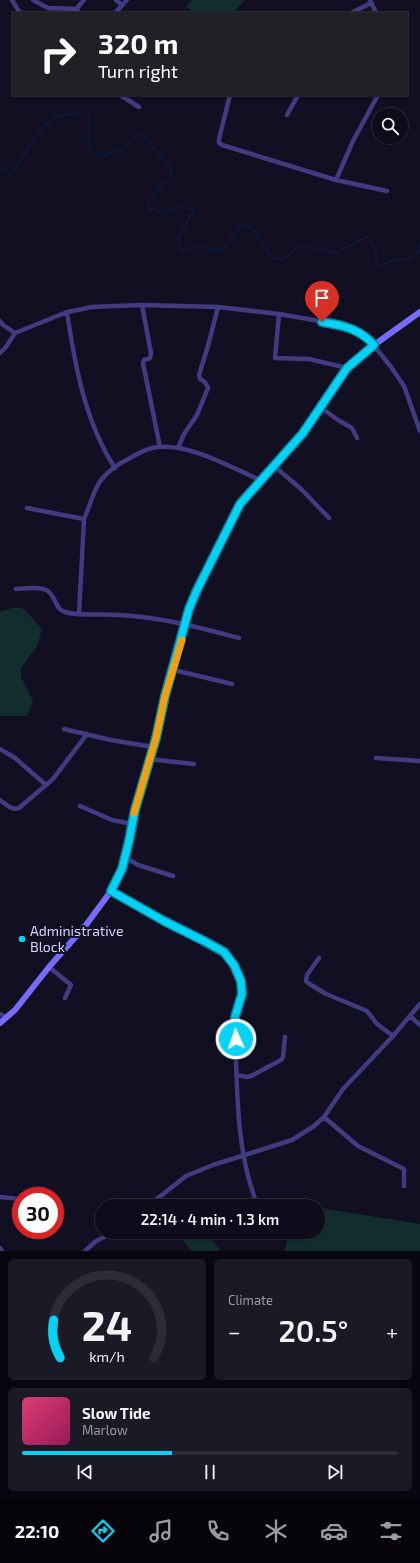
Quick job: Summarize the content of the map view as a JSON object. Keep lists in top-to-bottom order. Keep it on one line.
{"places":["Administrative Block"],"page":{"turn":["320 m","Turn right"],"limit":"30","trip":"22:14 · 4 min · 1.3 km","tile":"Climate","heat":["−","20.5°","+"],"song":["Slow Tide","Marlow"],"tabs":"22:10","gauge":["24","km/h"]}}
